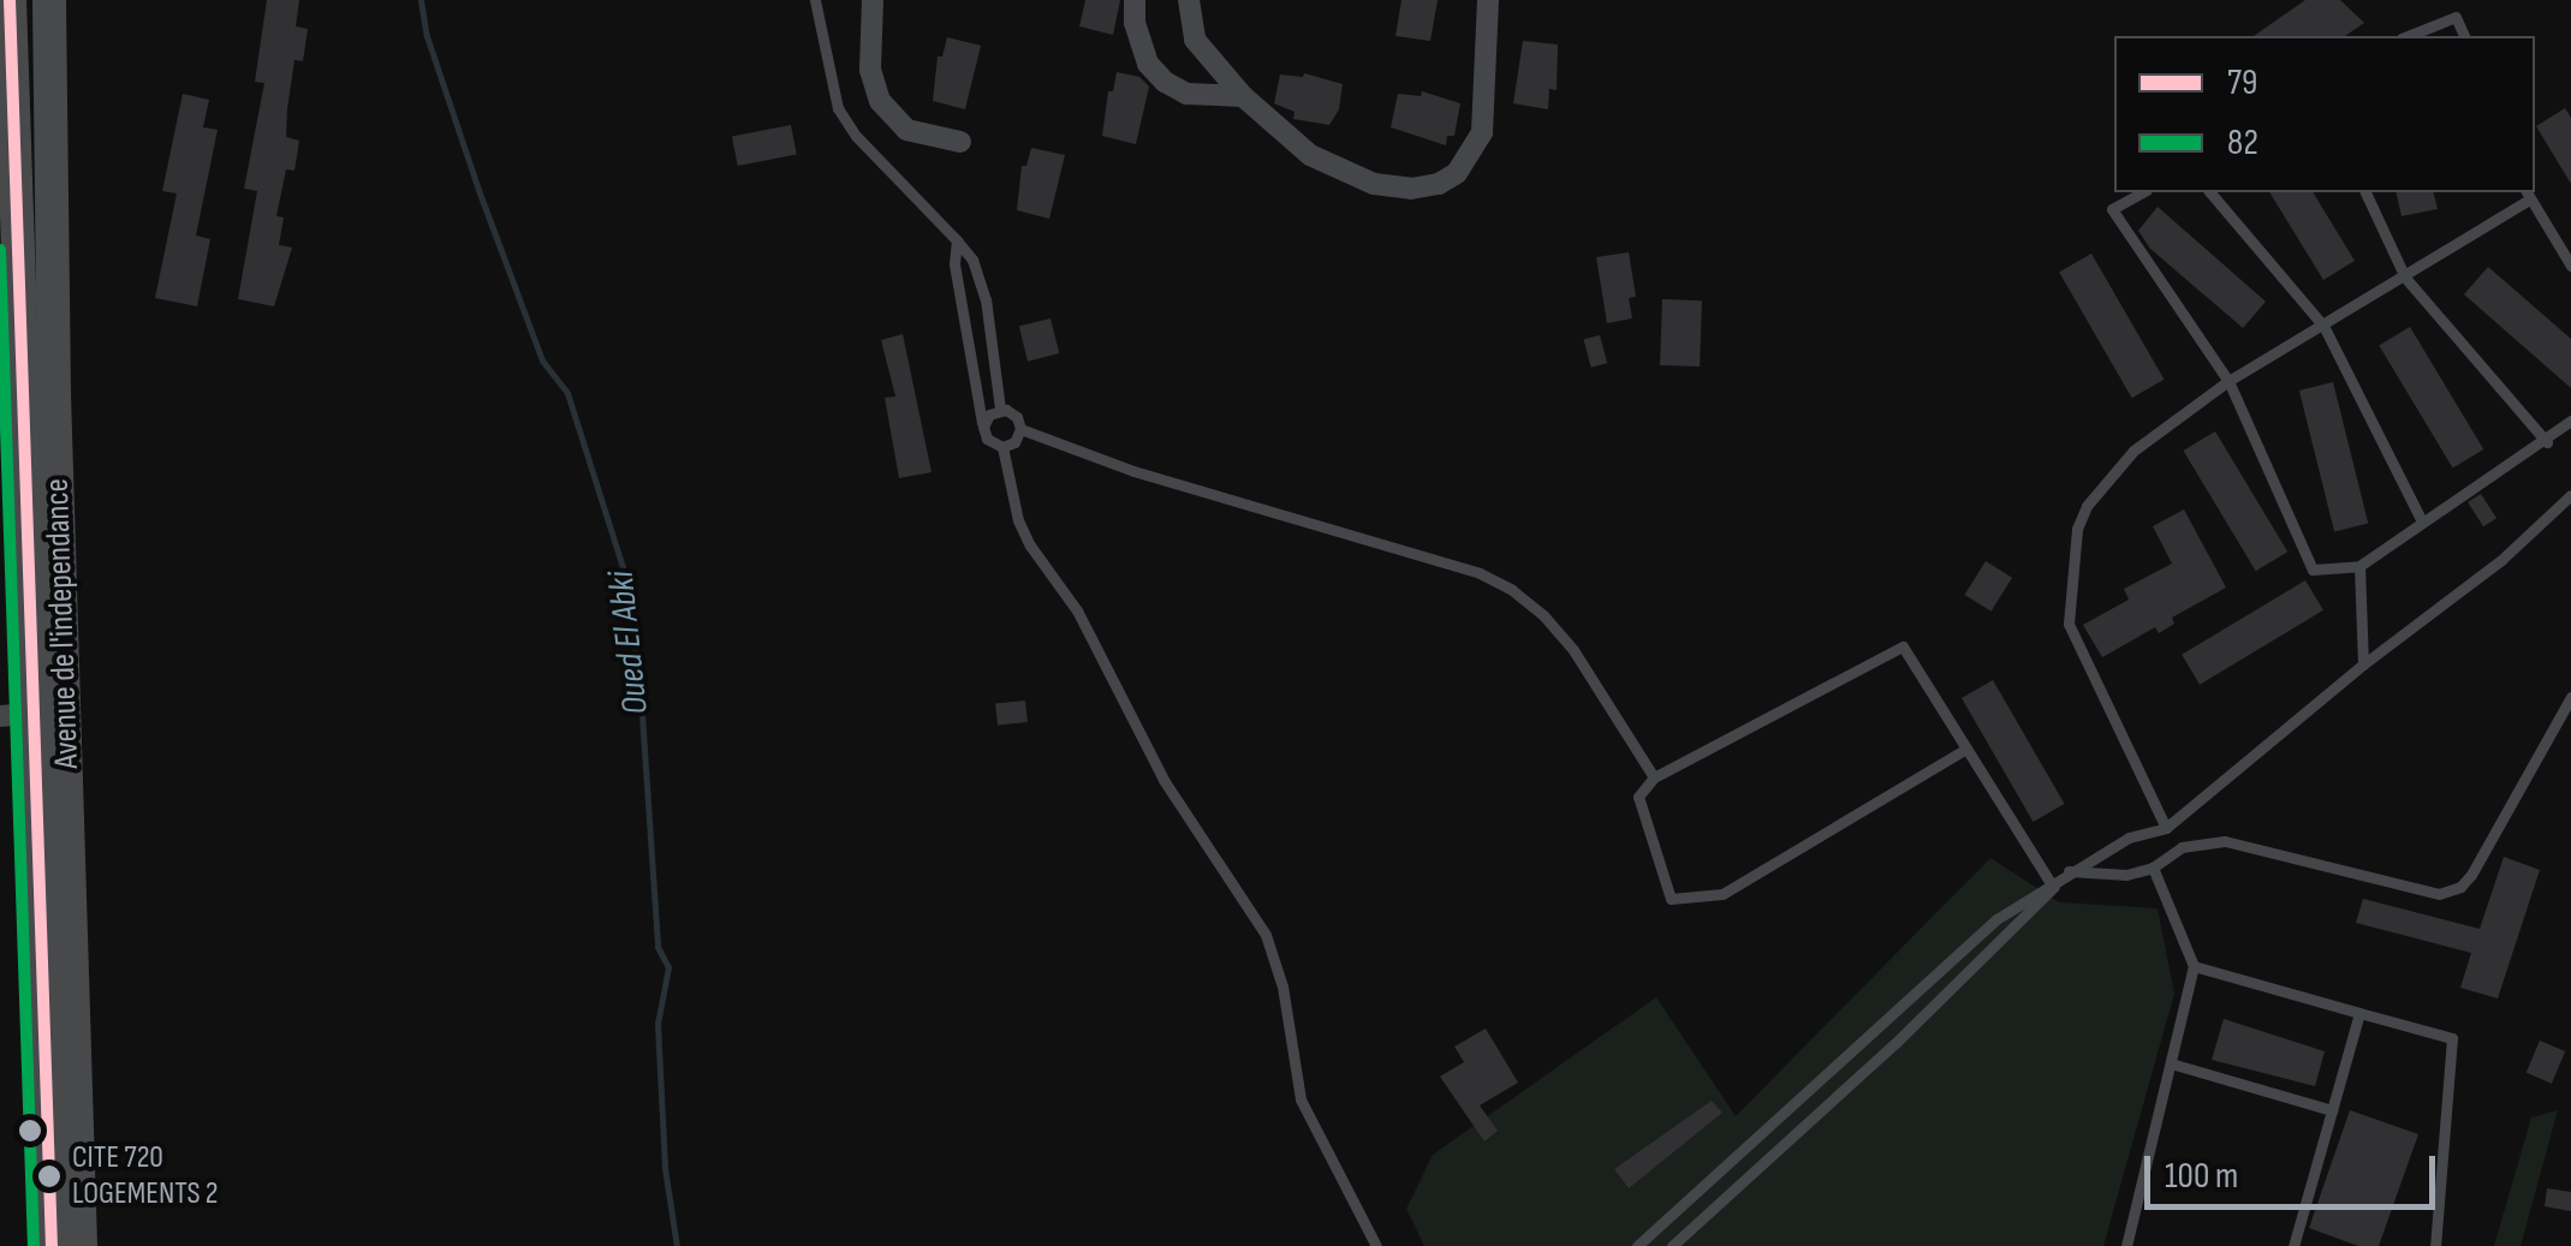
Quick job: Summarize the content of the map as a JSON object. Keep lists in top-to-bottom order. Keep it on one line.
{"streets":{"main road":["Avenue de l'independance"]},"water":["Oued El Abki"],"places":["CITE 720 LOGEMENTS 2"],"lines":["transit line 79","transit line 82"],"legend":["79","82"],"scale_bar":"100 m"}
